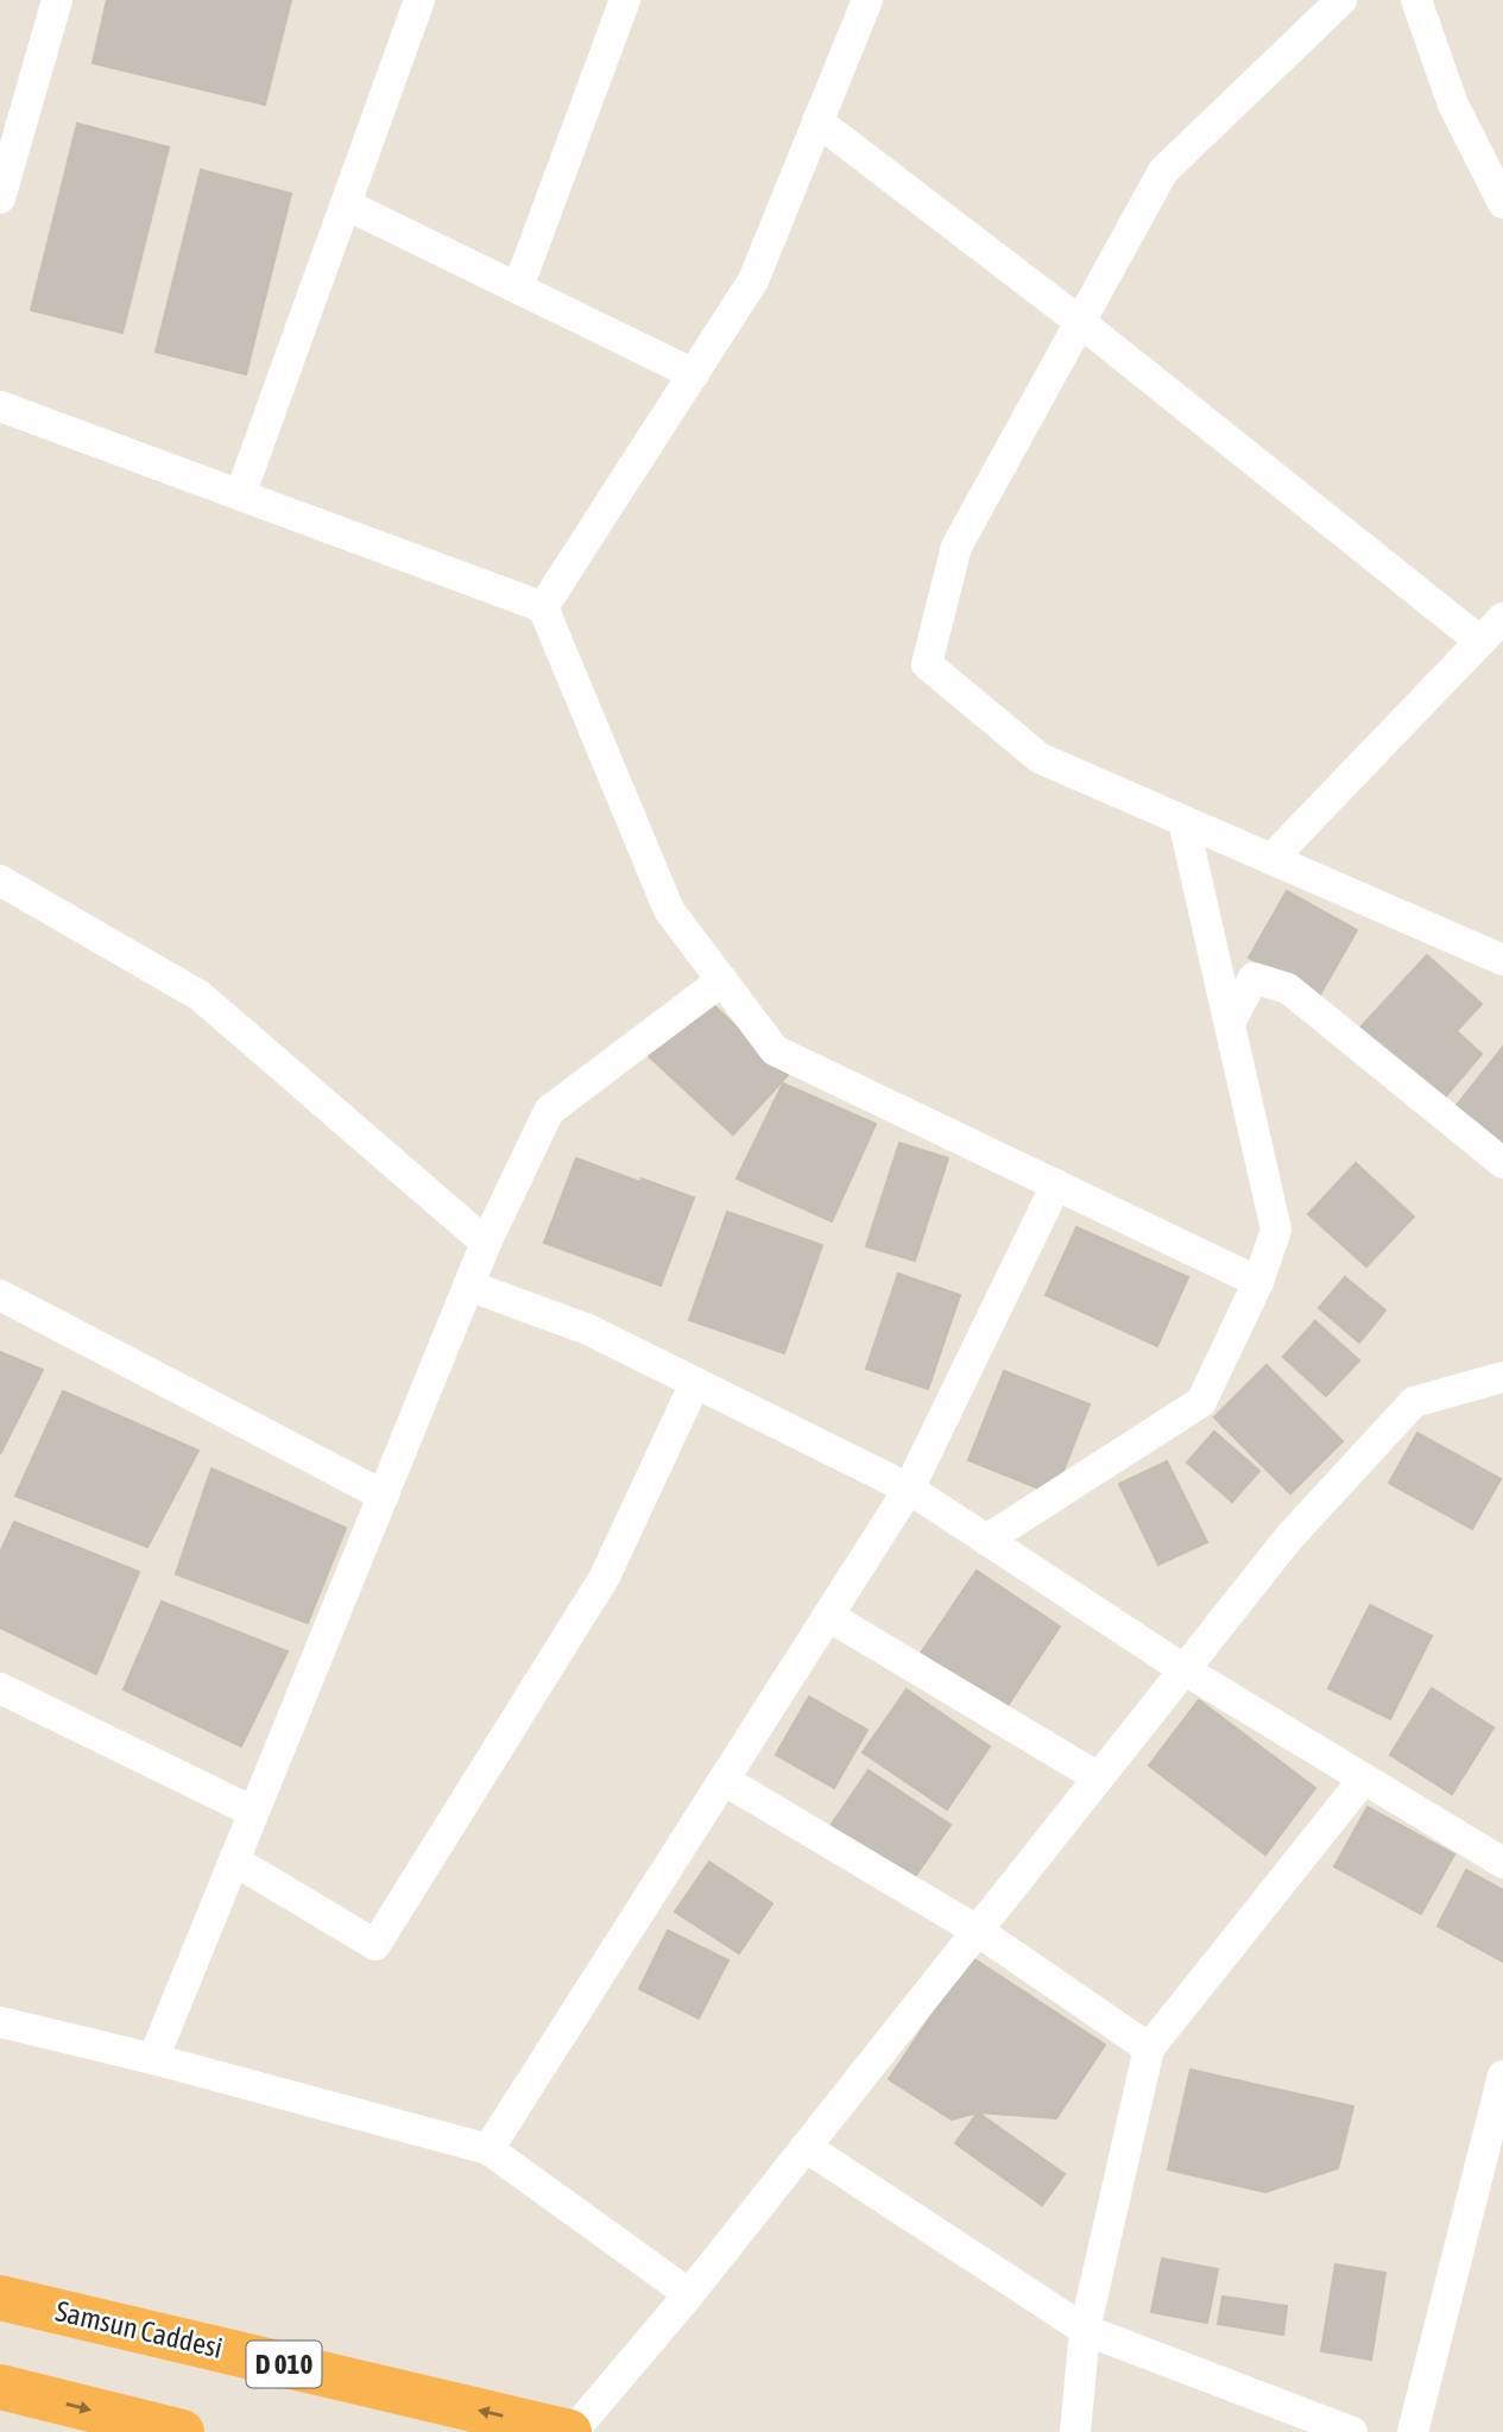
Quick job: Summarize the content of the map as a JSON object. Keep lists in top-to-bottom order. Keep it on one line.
{"streets":{"highway":["Samsun Caddesi","D 010"]}}
